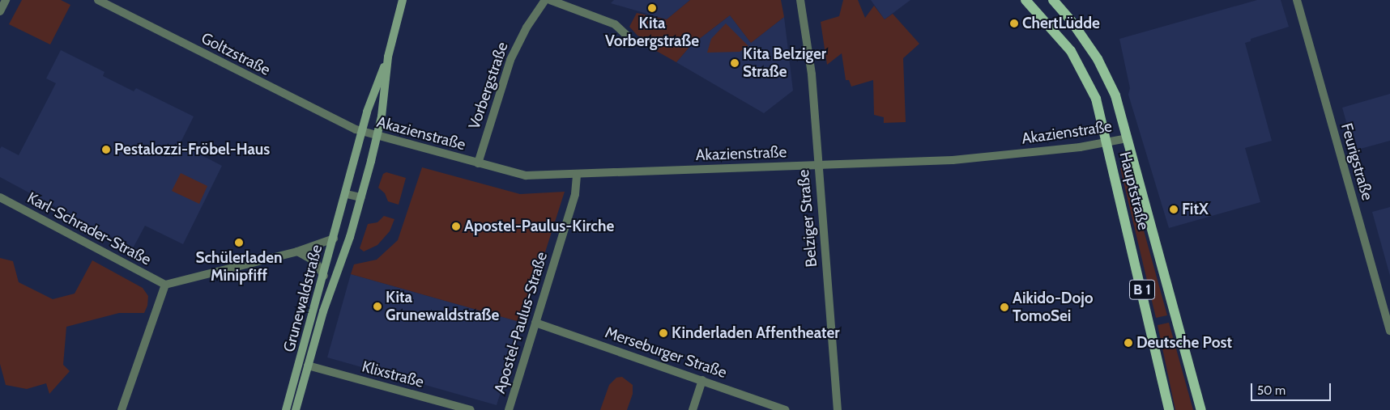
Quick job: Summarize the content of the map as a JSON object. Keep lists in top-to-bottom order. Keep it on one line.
{"streets":{"main road":["Hauptstraße","B 1","Grunewaldstraße"],"street":["Goltzstraße","Vorbergstraße","Akazienstraße","Feurigstraße","Belziger Straße","Karl-Schrader-Straße","Apostel-Paulus-Straße","Merseburger Straße","Klixstraße"]},"crossings":[["Goltzstraße","Akazienstraße"],["Goltzstraße","Grunewaldstraße"],["Vorbergstraße","Akazienstraße"],["Akazienstraße","Hauptstraße"],["Akazienstraße","Belziger Straße"],["Akazienstraße","Grunewaldstraße"],["Akazienstraße","Apostel-Paulus-Straße"],["Grunewaldstraße","Klixstraße"],["Apostel-Paulus-Straße","Merseburger Straße"]],"places":["Kita Vorbergstraße","ChertLüdde","Kita Belziger Straße","Pestalozzi-Fröbel-Haus","FitX","Apostel-Paulus-Kirche","Schülerladen Minipfiff","Kita Grunewaldstraße","Aikido-Dojo TomoSei","Kinderladen Affentheater","Deutsche Post"],"scale_bar":"50 m"}
